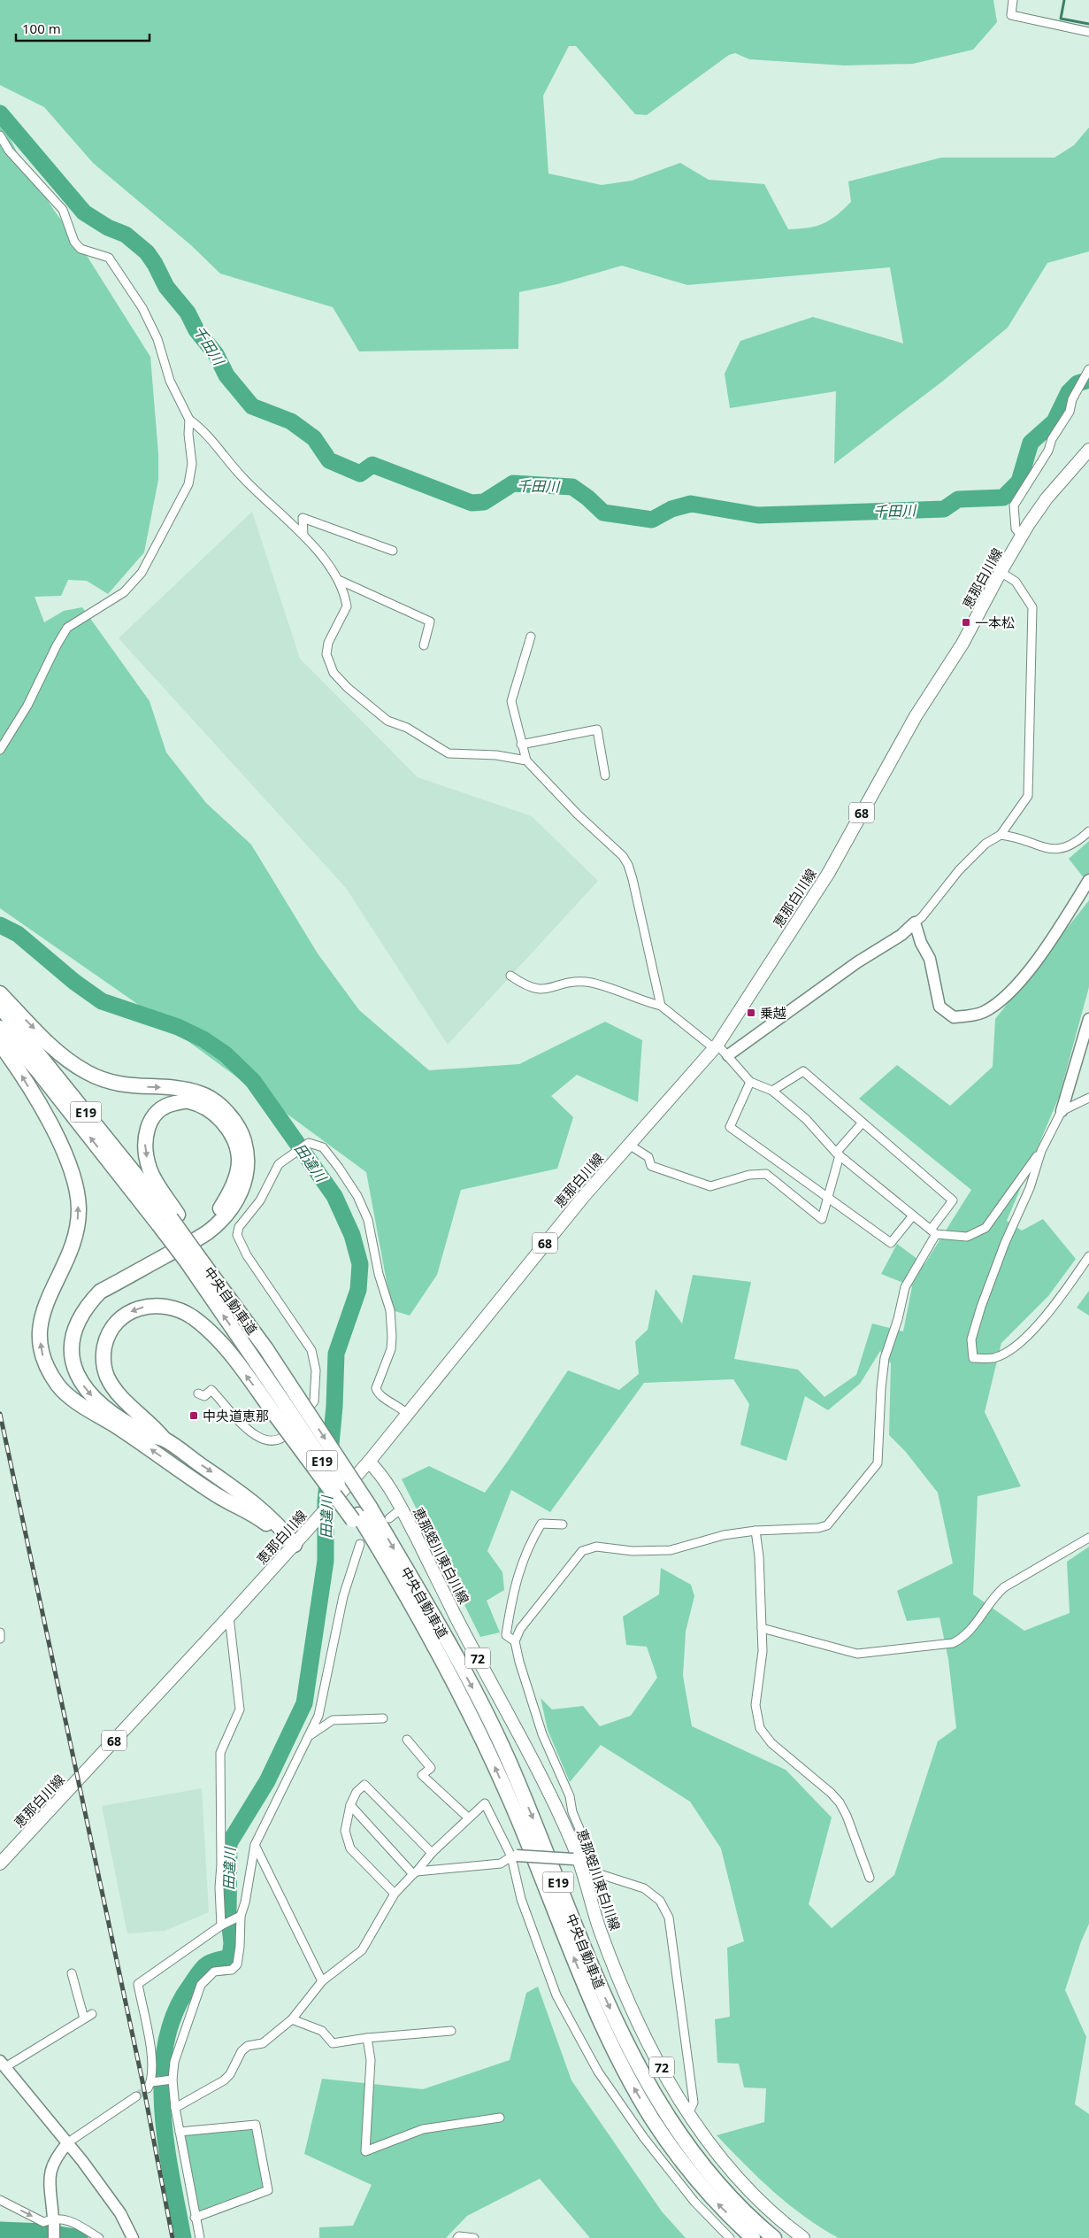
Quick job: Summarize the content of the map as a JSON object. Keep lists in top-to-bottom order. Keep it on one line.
{"streets":{"highway":["E19","中央自動車道"],"main road":["恵那白川線","68","恵那蛭川東白川線","72"]},"crossings":[["恵那白川線","恵那蛭川東白川線"]],"water":["千田川","田違川"],"places":{"transit":["一本松","乗越","中央道恵那"]},"scale_bar":"100 m"}
